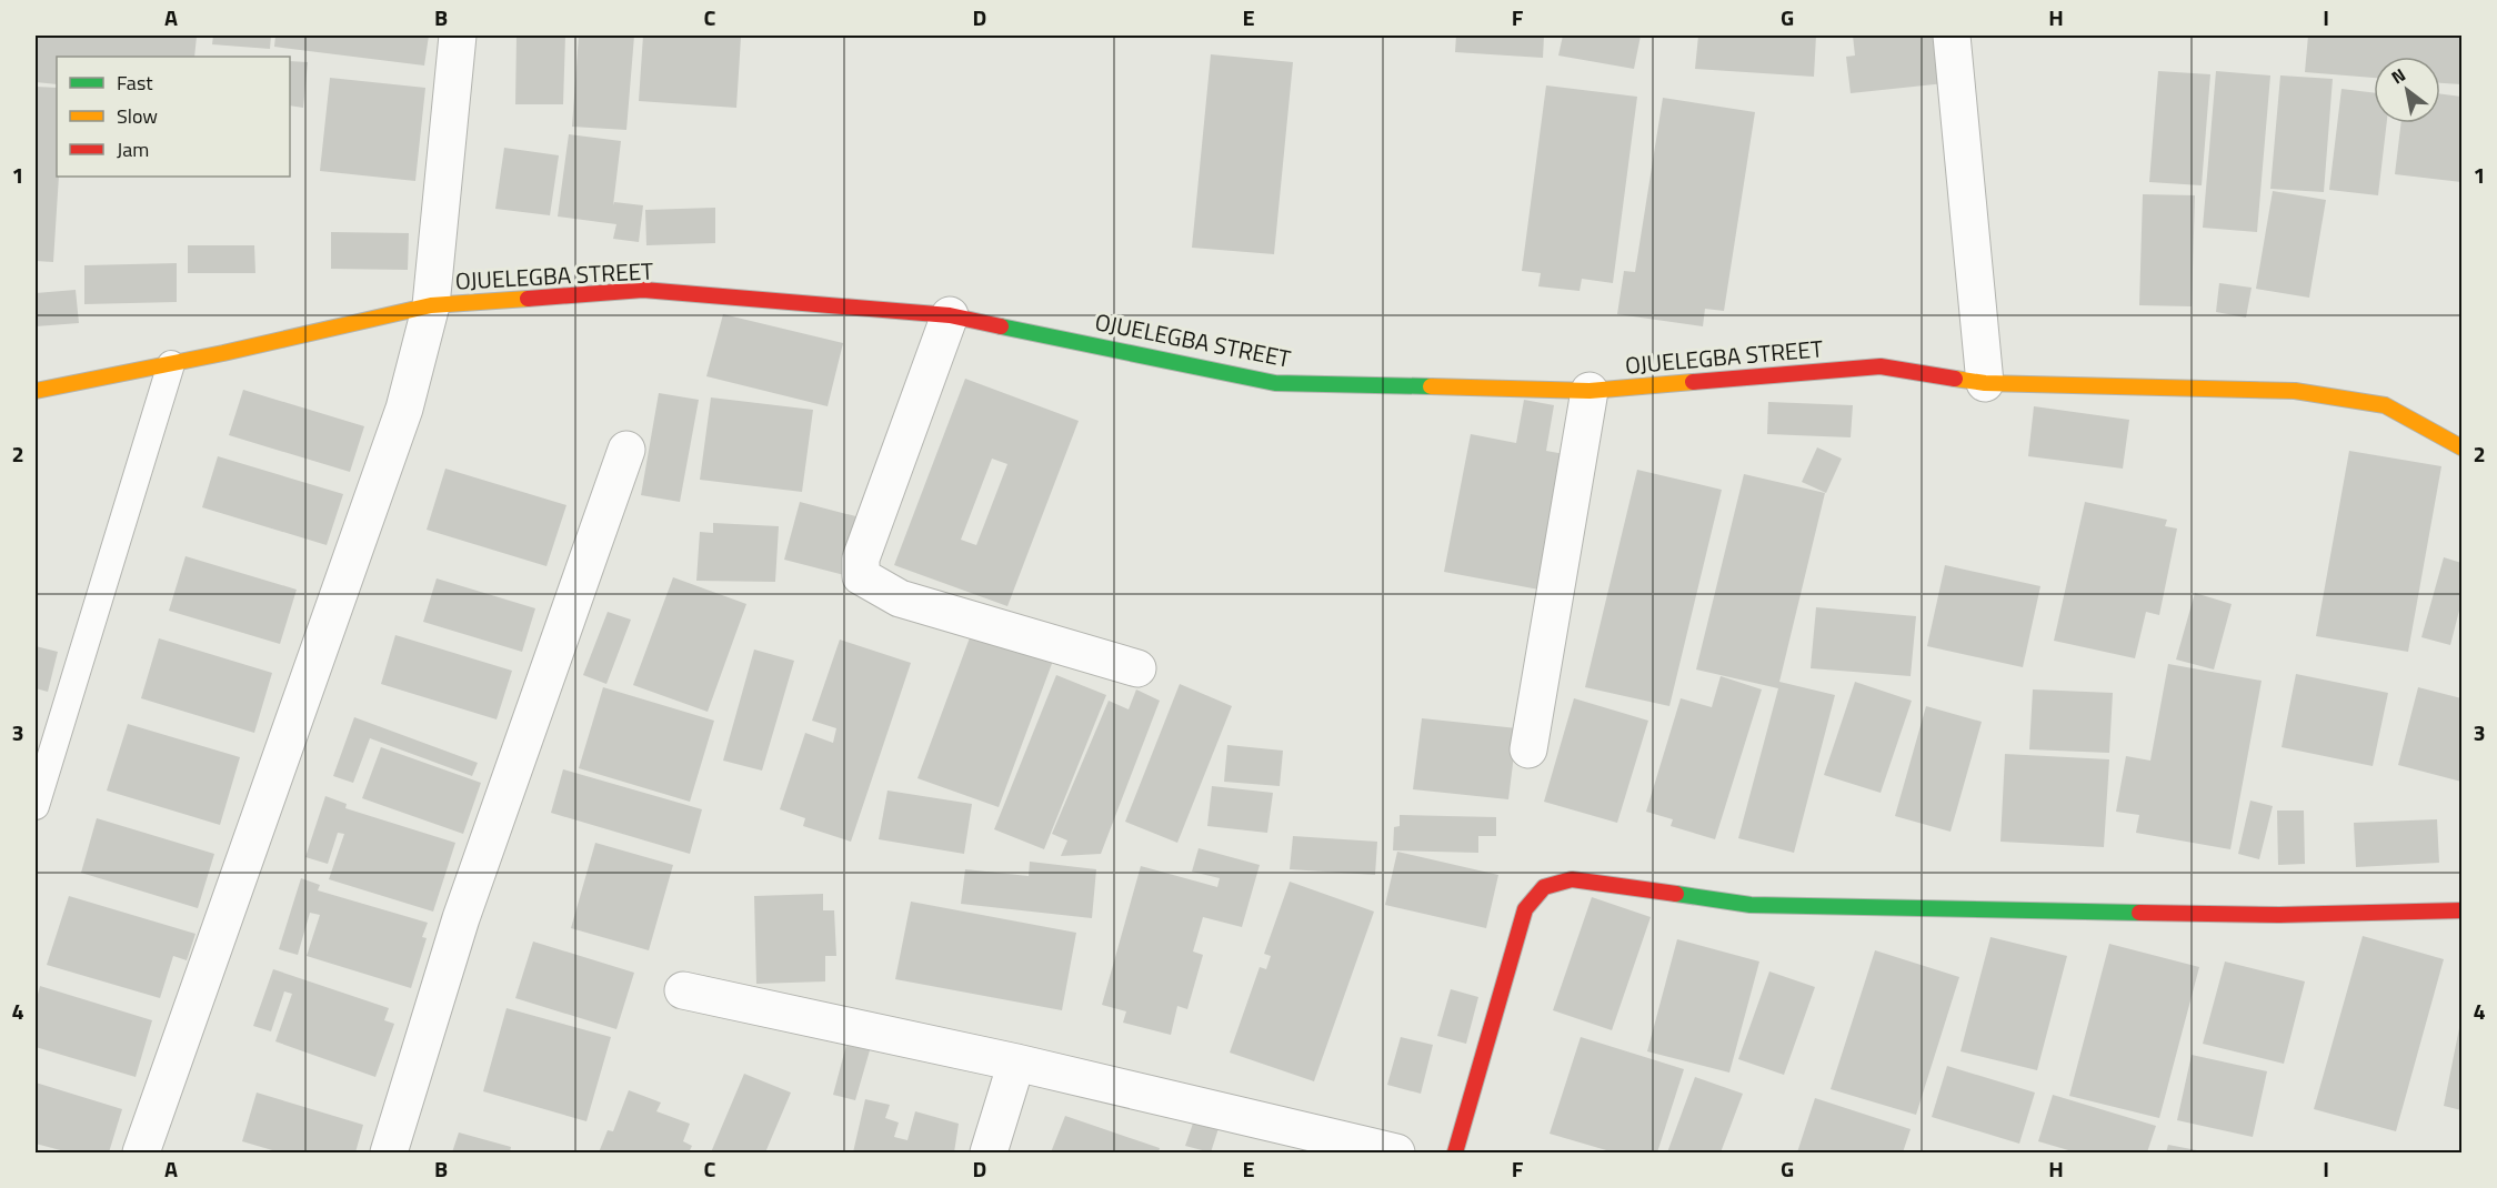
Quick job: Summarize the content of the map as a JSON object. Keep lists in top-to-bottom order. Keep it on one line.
{"streets":{"street":["OJUELEGBA STREET"]},"legend":["Fast","Slow","Jam"],"north":"top left","grid":{"columns":["A","B","C","D","E","F","G","H","I"],"rows":["1","2","3","4"]}}
